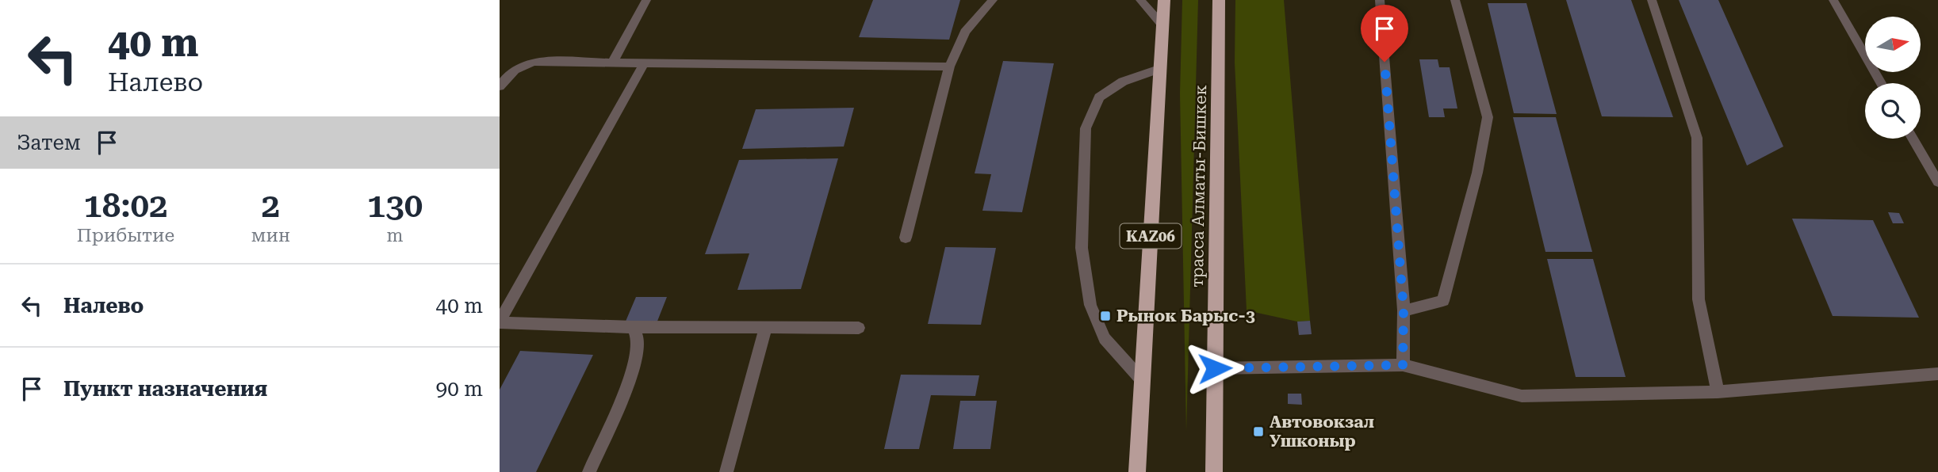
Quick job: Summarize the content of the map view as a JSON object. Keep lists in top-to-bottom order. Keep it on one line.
{"streets":{"highway":["трасса Алматы-Бишкек","KАZ06"]},"places":{"transit":["Рынок Барыс-3","Автовокзал Ушконыр"]},"north":"right","page":{"turn":["40 m","Налево"],"then":"Затем","eta":["18:02","Прибытие","2","мин","130","m"],"list":[{"name":"Налево","value":"40 m"},{"name":"Пункт назначения","value":"90 m"}]}}
